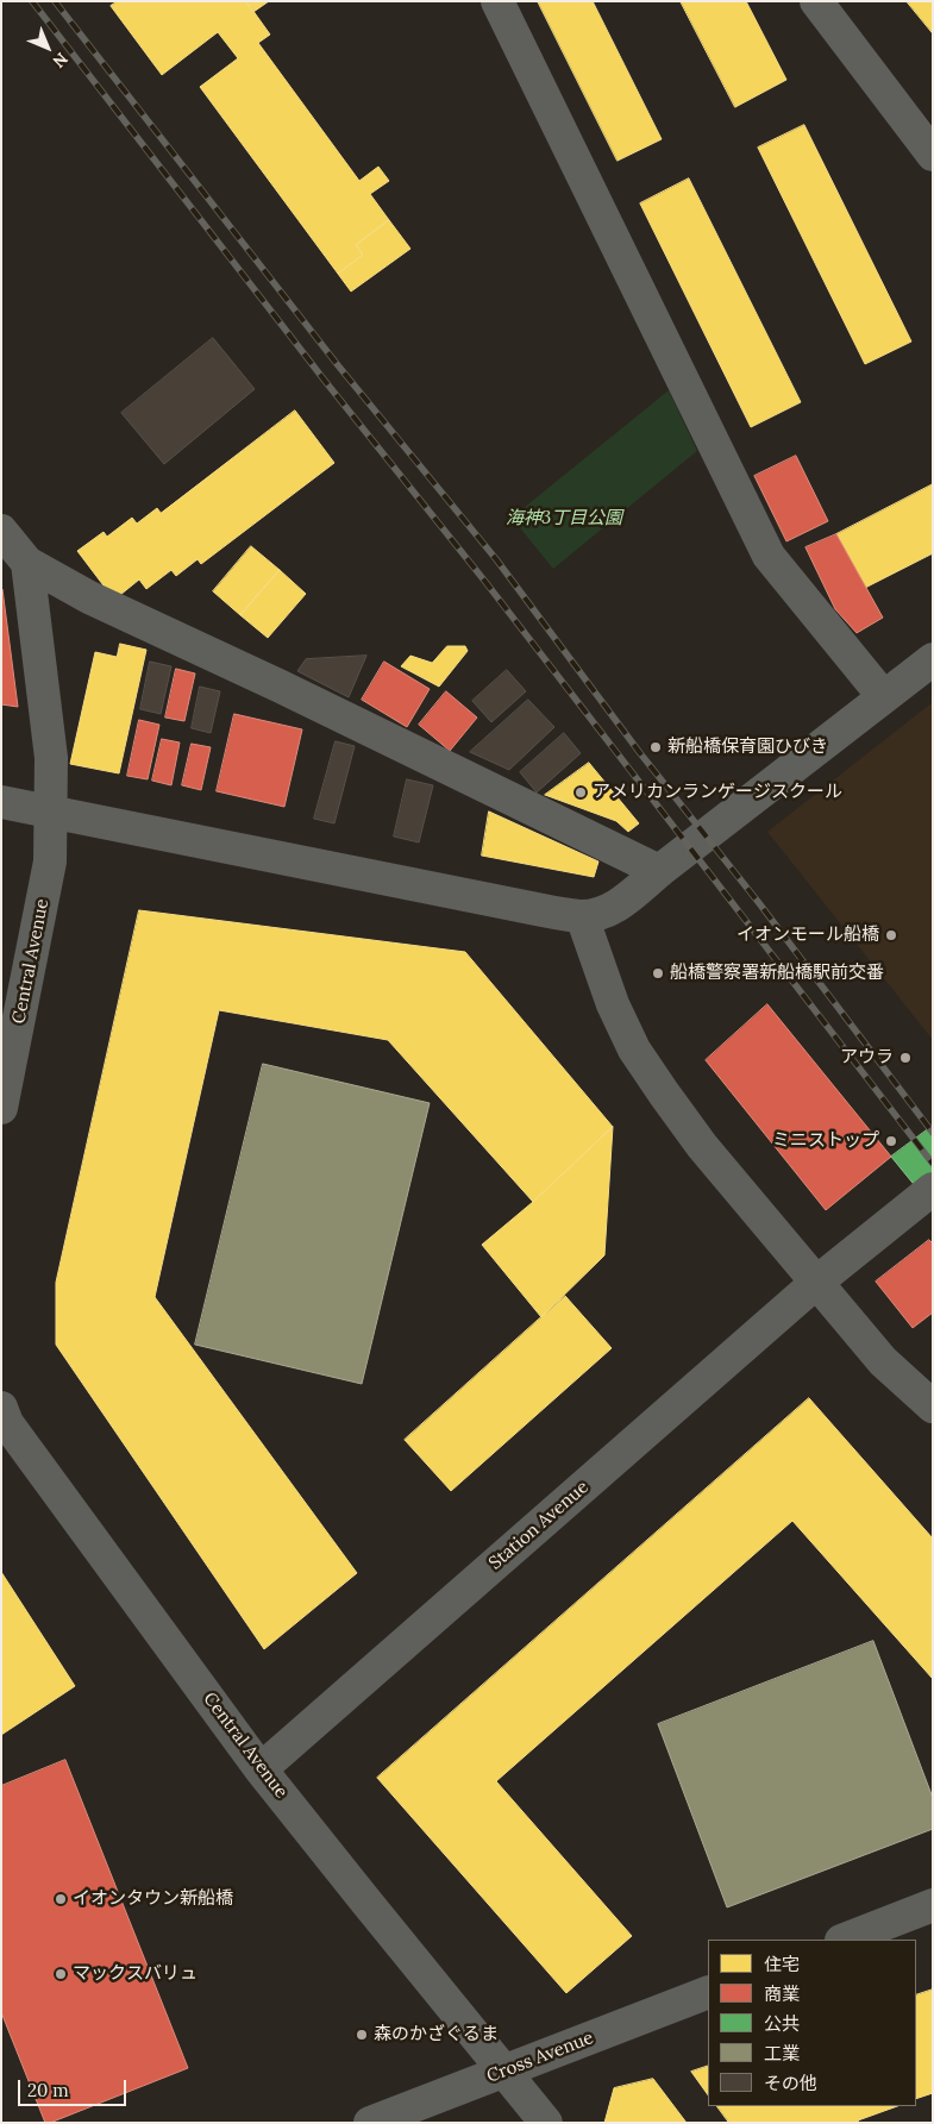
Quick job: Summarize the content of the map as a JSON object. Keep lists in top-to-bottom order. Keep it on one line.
{"streets":{"street":["Central Avenue","Station Avenue","Cross Avenue"]},"crossings":[["Central Avenue","Station Avenue"],["Central Avenue","Cross Avenue"]],"parks":["海神3丁目公園"],"places":["新船橋保育園ひびき","アメリカンランゲージスクール","イオンモール船橋","船橋警察署新船橋駅前交番","アウラ","ミニストップ","イオンタウン新船橋","マックスバリュ","森のかざぐるま"],"legend":["住宅","商業","公共","工業","その他"],"scale_bar":"20 m","north":"bottom right"}
